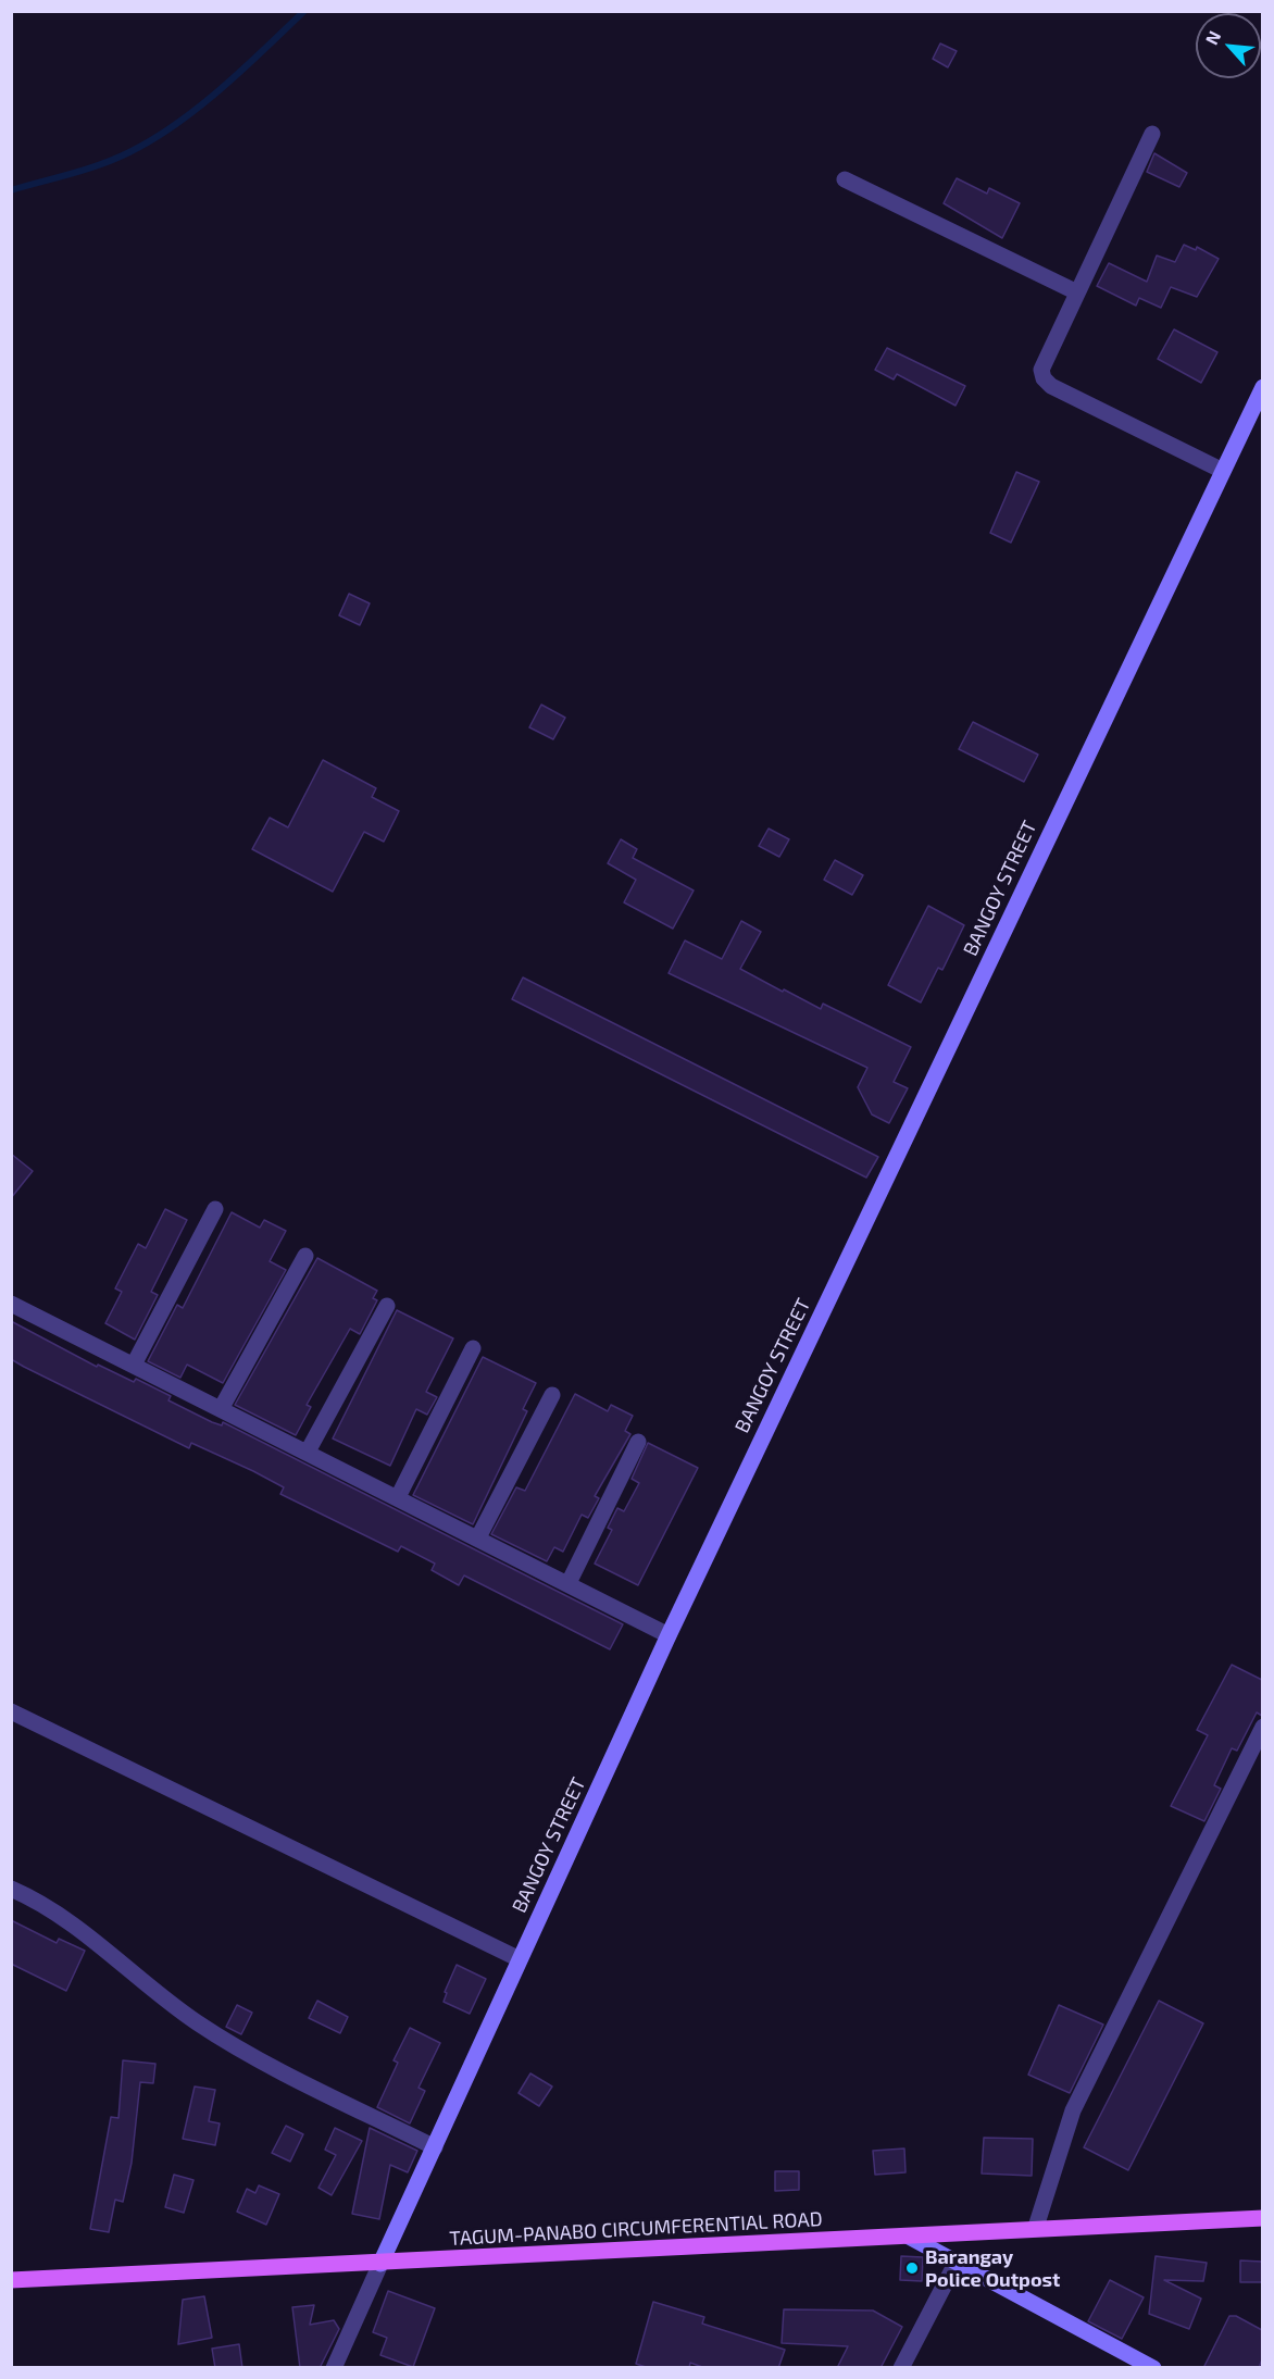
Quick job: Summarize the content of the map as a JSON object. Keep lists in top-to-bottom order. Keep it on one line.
{"streets":{"main road":["BANGOY STREET","TAGUM-PANABO CIRCUMFERENTIAL ROAD"]},"crossings":[["BANGOY STREET","TAGUM-PANABO CIRCUMFERENTIAL ROAD"]],"places":["Barangay Police Outpost"],"north":"top left"}
